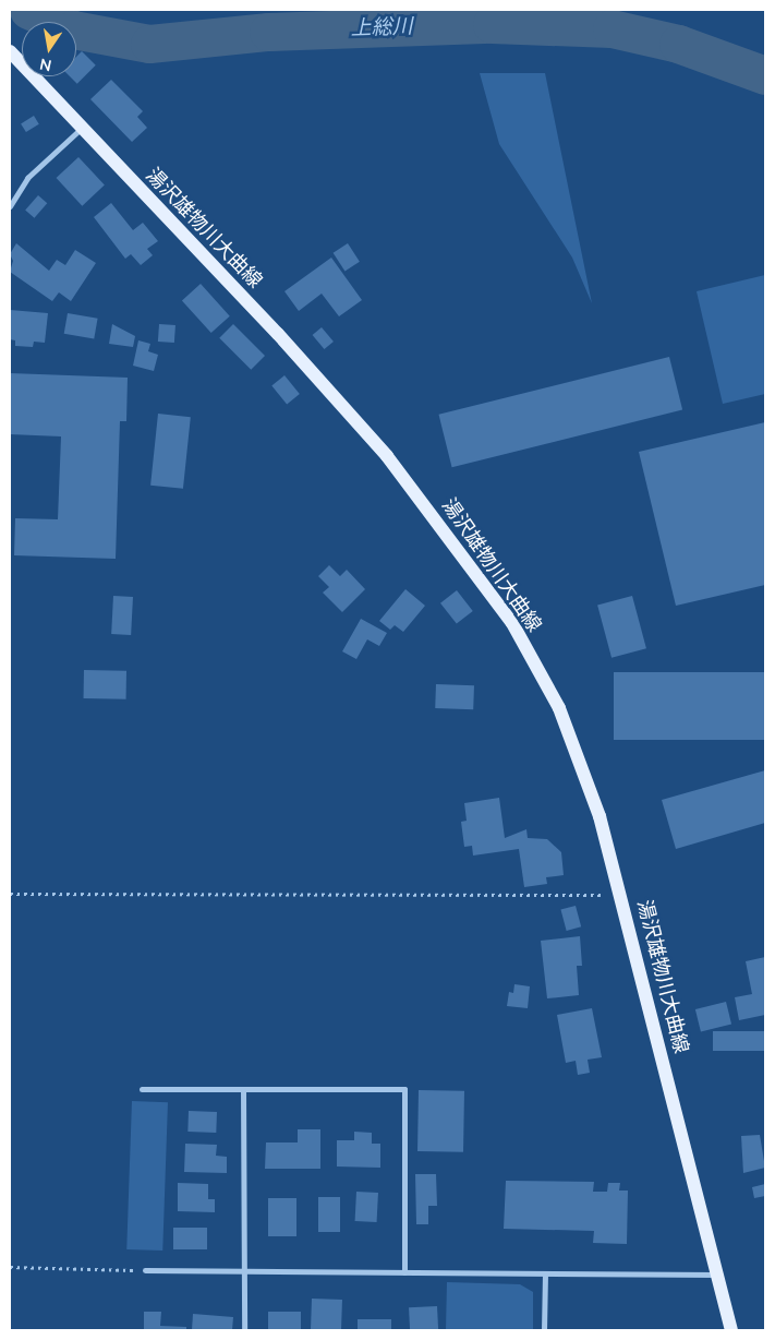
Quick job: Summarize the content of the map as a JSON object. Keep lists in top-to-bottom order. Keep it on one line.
{"streets":{"main road":["湯沢雄物川大曲線"]},"water":["上総川"],"north":"bottom"}
